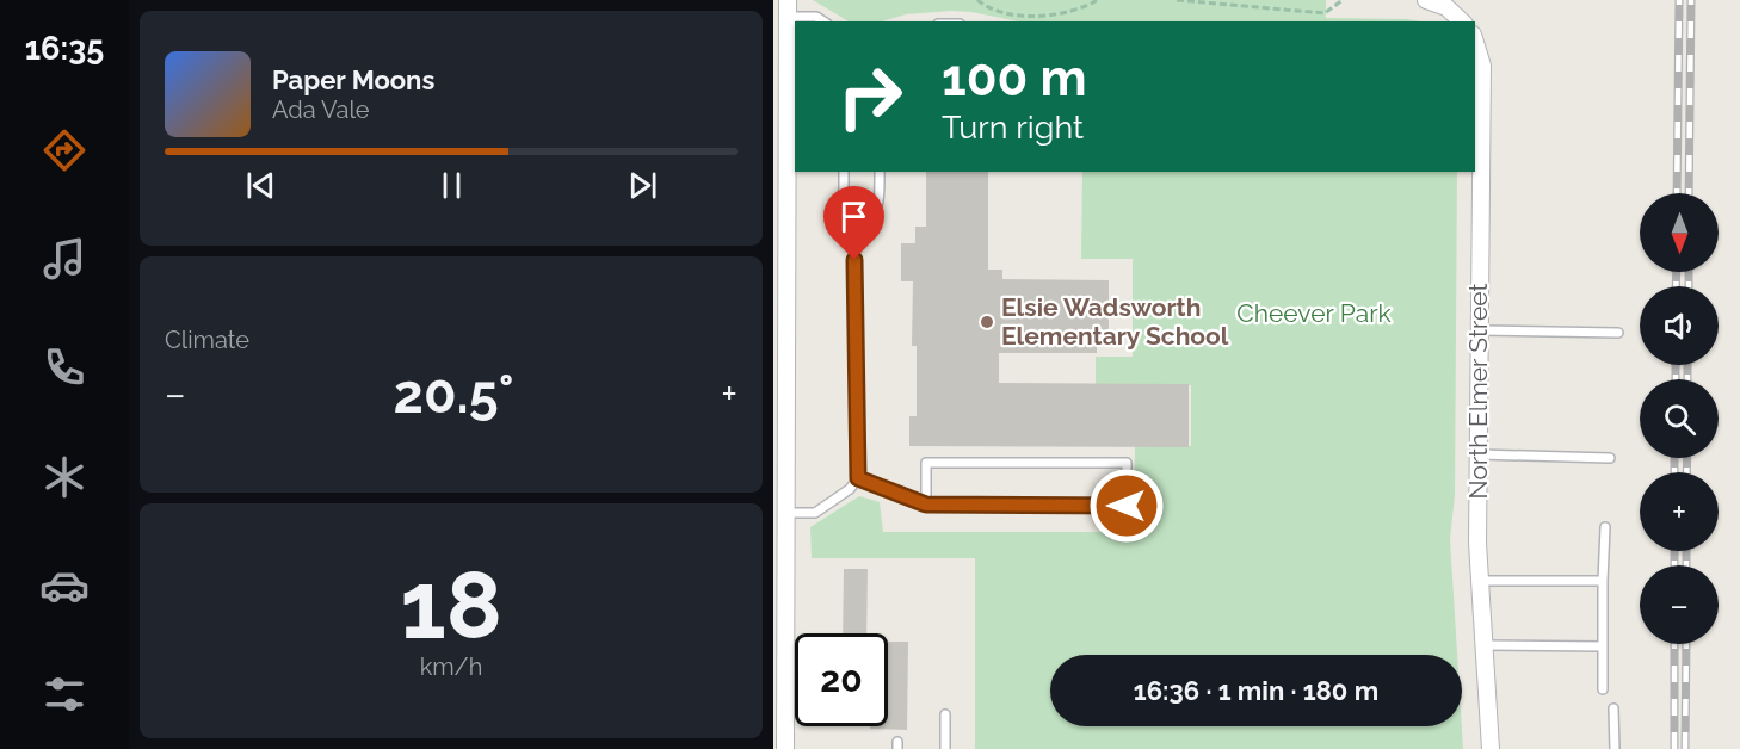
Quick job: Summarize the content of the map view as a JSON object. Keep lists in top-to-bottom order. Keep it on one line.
{"streets":{"street":["North Elmer Street"]},"parks":["Cheever Park"],"places":["Elsie Wadsworth Elementary School"],"north":"bottom","page":{"tabs":"16:35","turn":["100 m","Turn right"],"song":["Paper Moons","Ada Vale"],"map_buttons":["+","−"],"tile":["Climate",["18","km/h"]],"heat":["−","20.5°","+"],"limit":"20","trip":"16:36 · 1 min · 180 m"}}
